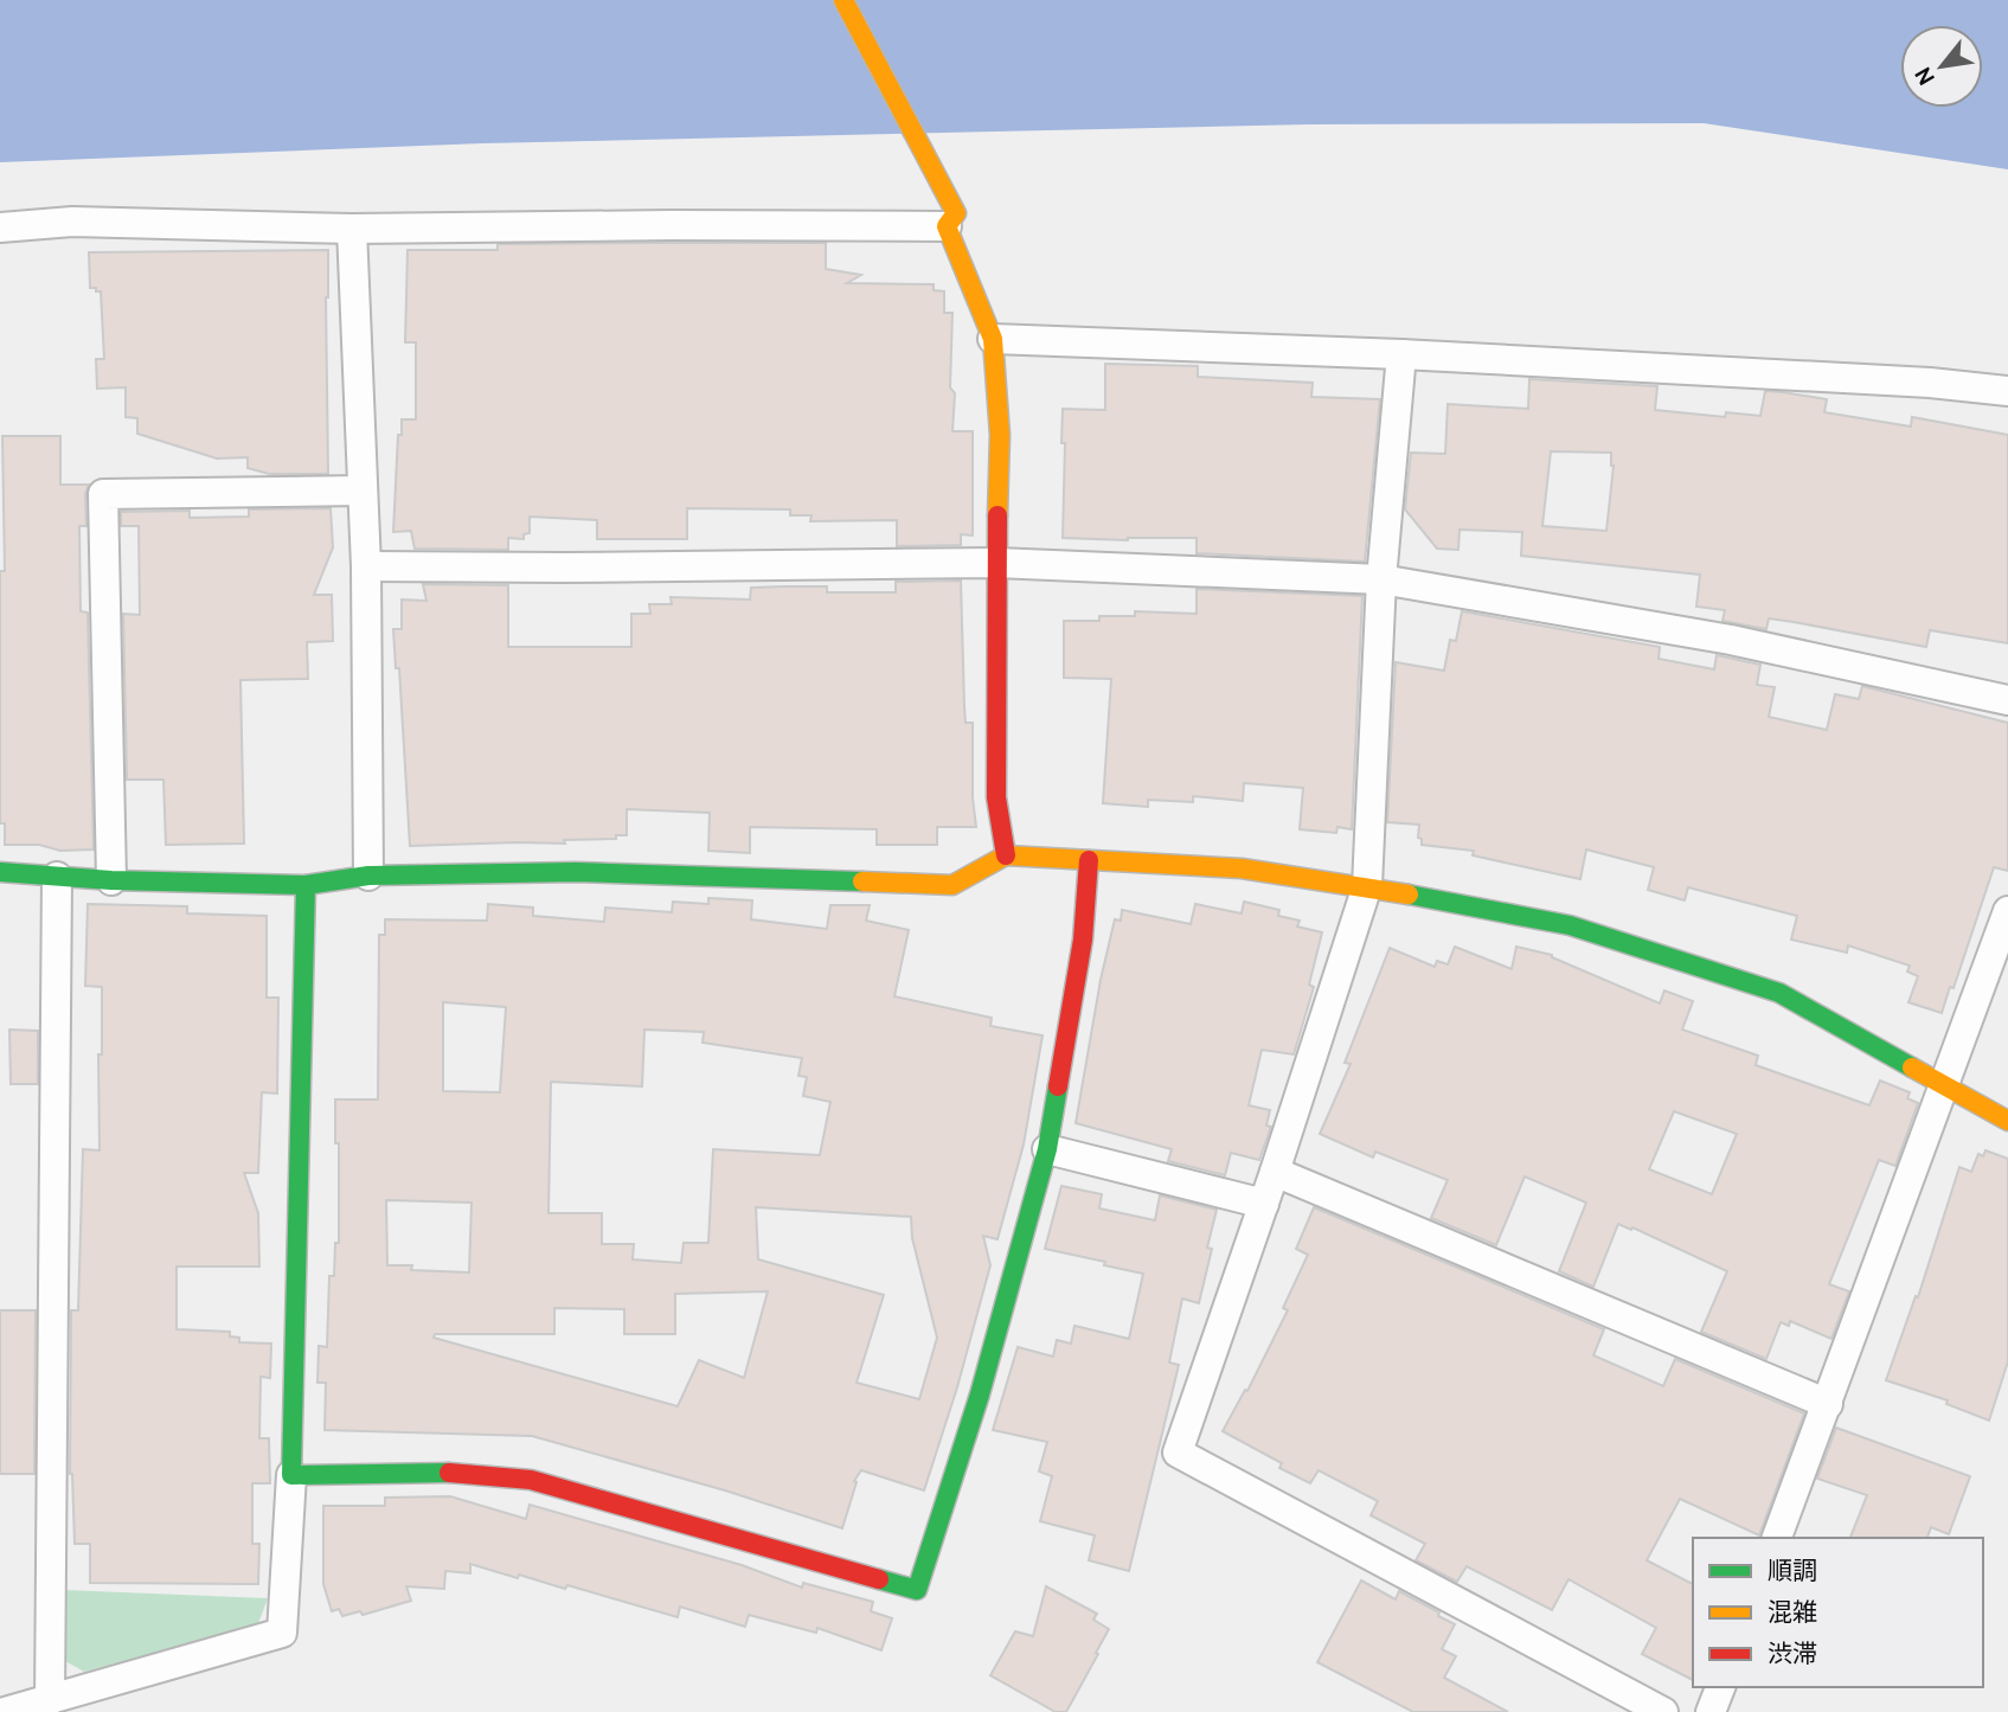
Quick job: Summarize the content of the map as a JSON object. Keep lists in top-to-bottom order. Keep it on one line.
{"legend":["順調","混雑","渋滞"],"north":"bottom left"}
